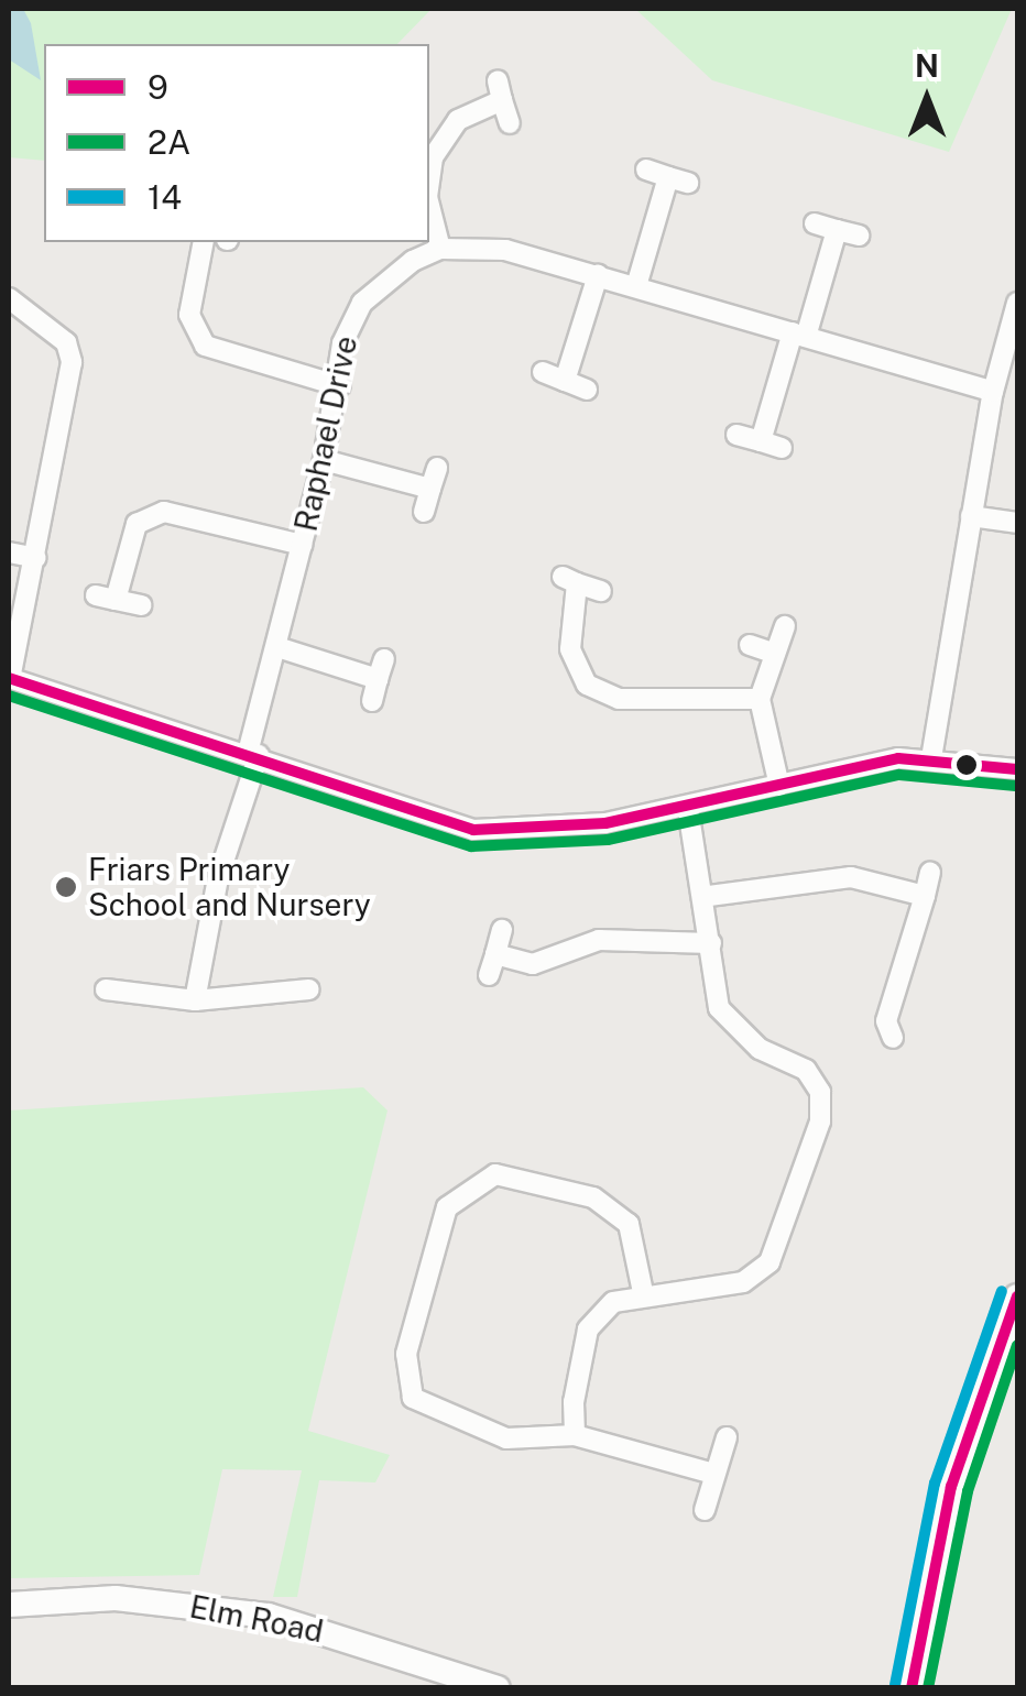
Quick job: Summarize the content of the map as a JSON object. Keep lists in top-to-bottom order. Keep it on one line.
{"streets":{"street":["Raphael Drive","Elm Road"]},"places":["Friars Primary School and Nursery"],"lines":["transit line 9","transit line 2A","transit line 14"],"legend":["9","2A","14"],"north":"top"}
